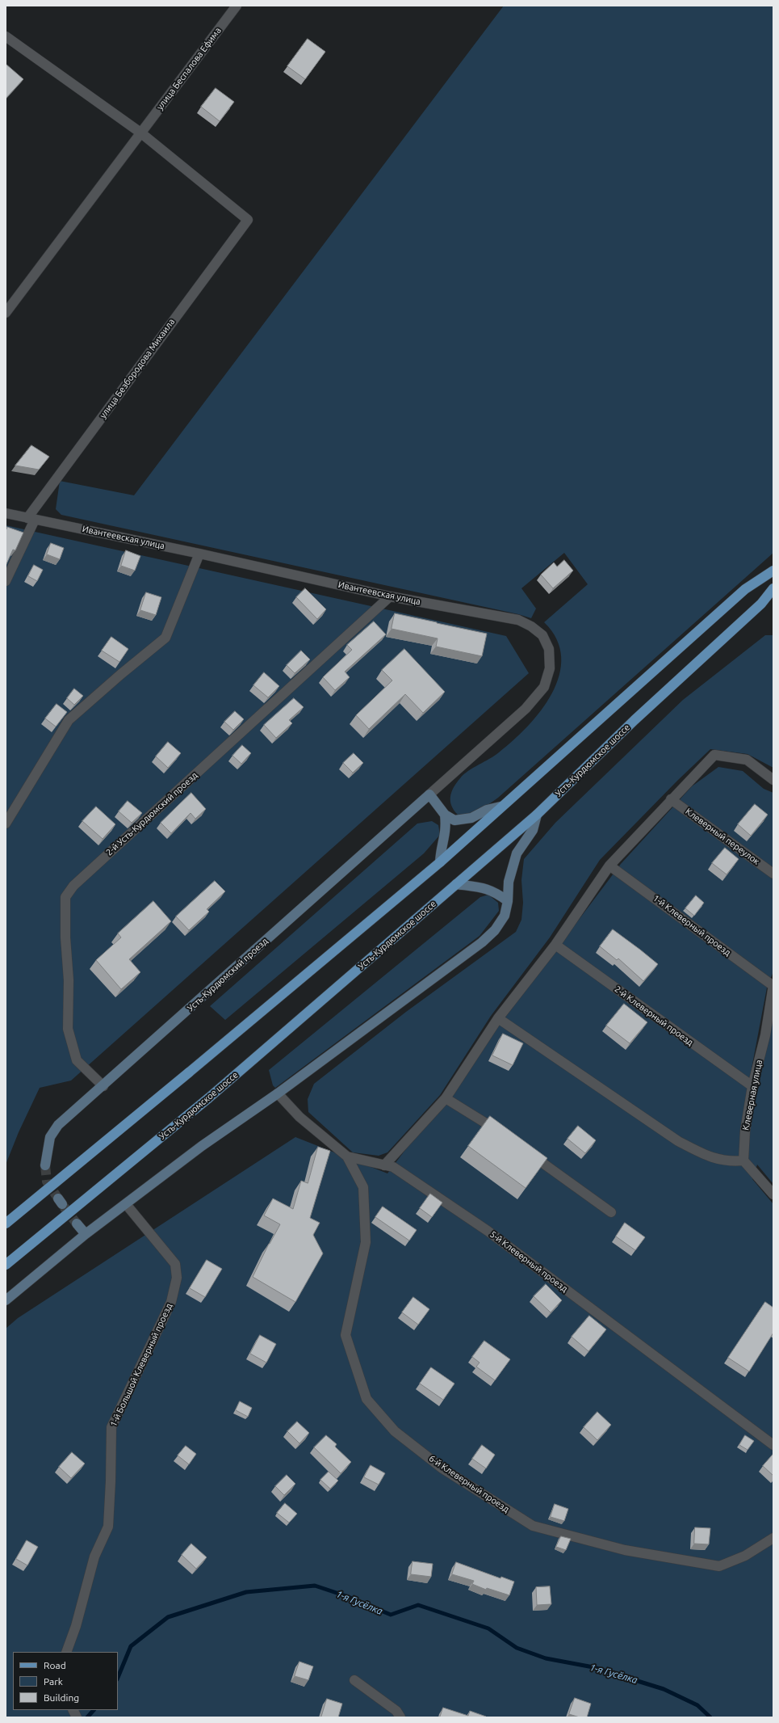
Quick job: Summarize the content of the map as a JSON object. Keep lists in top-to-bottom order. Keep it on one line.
{"streets":{"main road":["Усть-Курдюмское шоссе"],"street":["улица Беспалова Ефима","улица Безбородова Михаила","Ивантеевская улица","2-й Усть-Курдюмский проезд","Клеверный переулок","1-й Клеверный проезд","Усть-Курдюмский проезд","2-й Клеверный проезд","Клеверная улица","5-й Клеверный проезд","1-й Большой Клеверный проезд","6-й Клеверный проезд"]},"crossings":[["улица Беспалова Ефима","улица Безбородова Михаила"],["улица Безбородова Михаила","Ивантеевская улица"],["Ивантеевская улица","2-й Усть-Курдюмский проезд"],["Ивантеевская улица","Усть-Курдюмский проезд"],["2-й Усть-Курдюмский проезд","Усть-Курдюмский проезд"],["1-й Клеверный проезд","Клеверная улица"],["2-й Клеверный проезд","Клеверная улица"],["5-й Клеверный проезд","6-й Клеверный проезд"]],"water":["1-я Гусёлка"],"legend":["Road","Park","Building"]}
